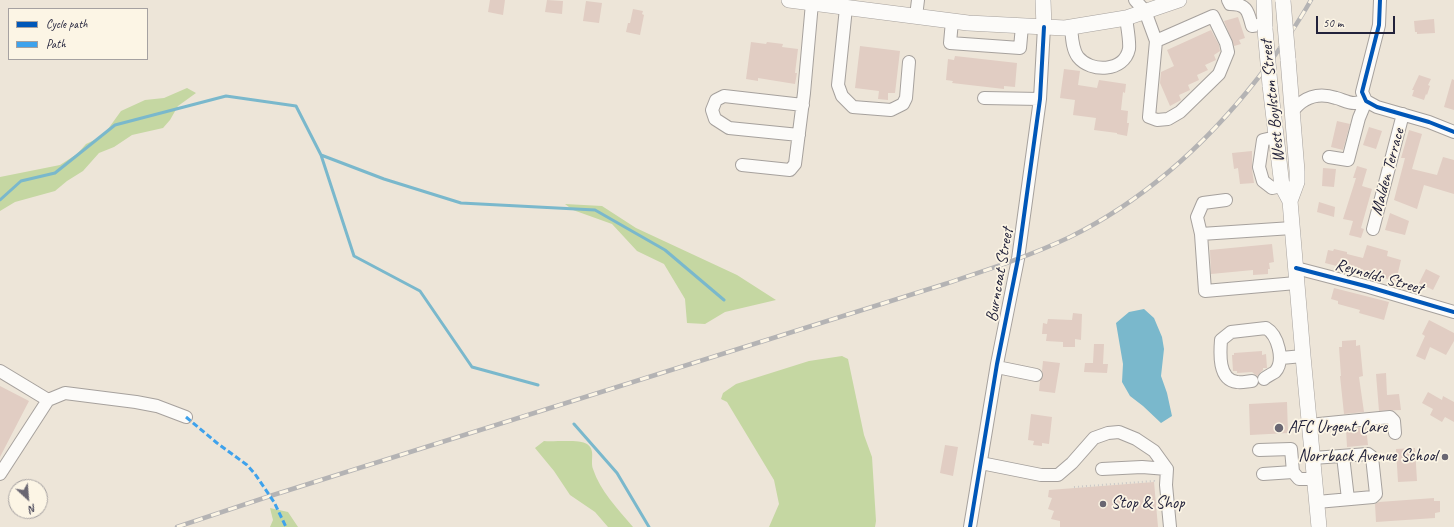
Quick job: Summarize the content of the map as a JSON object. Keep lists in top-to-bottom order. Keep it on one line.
{"streets":{"main road":["West Boylston Street","Burncoat Street"],"street":["Malden Terrace","Reynolds Street"]},"crossings":[["West Boylston Street","Reynolds Street"]],"places":["AFC Urgent Care","Norrback Avenue School","Stop & Shop"],"legend":["Cycle path","Path"],"scale_bar":"50 m","north":"bottom right"}
